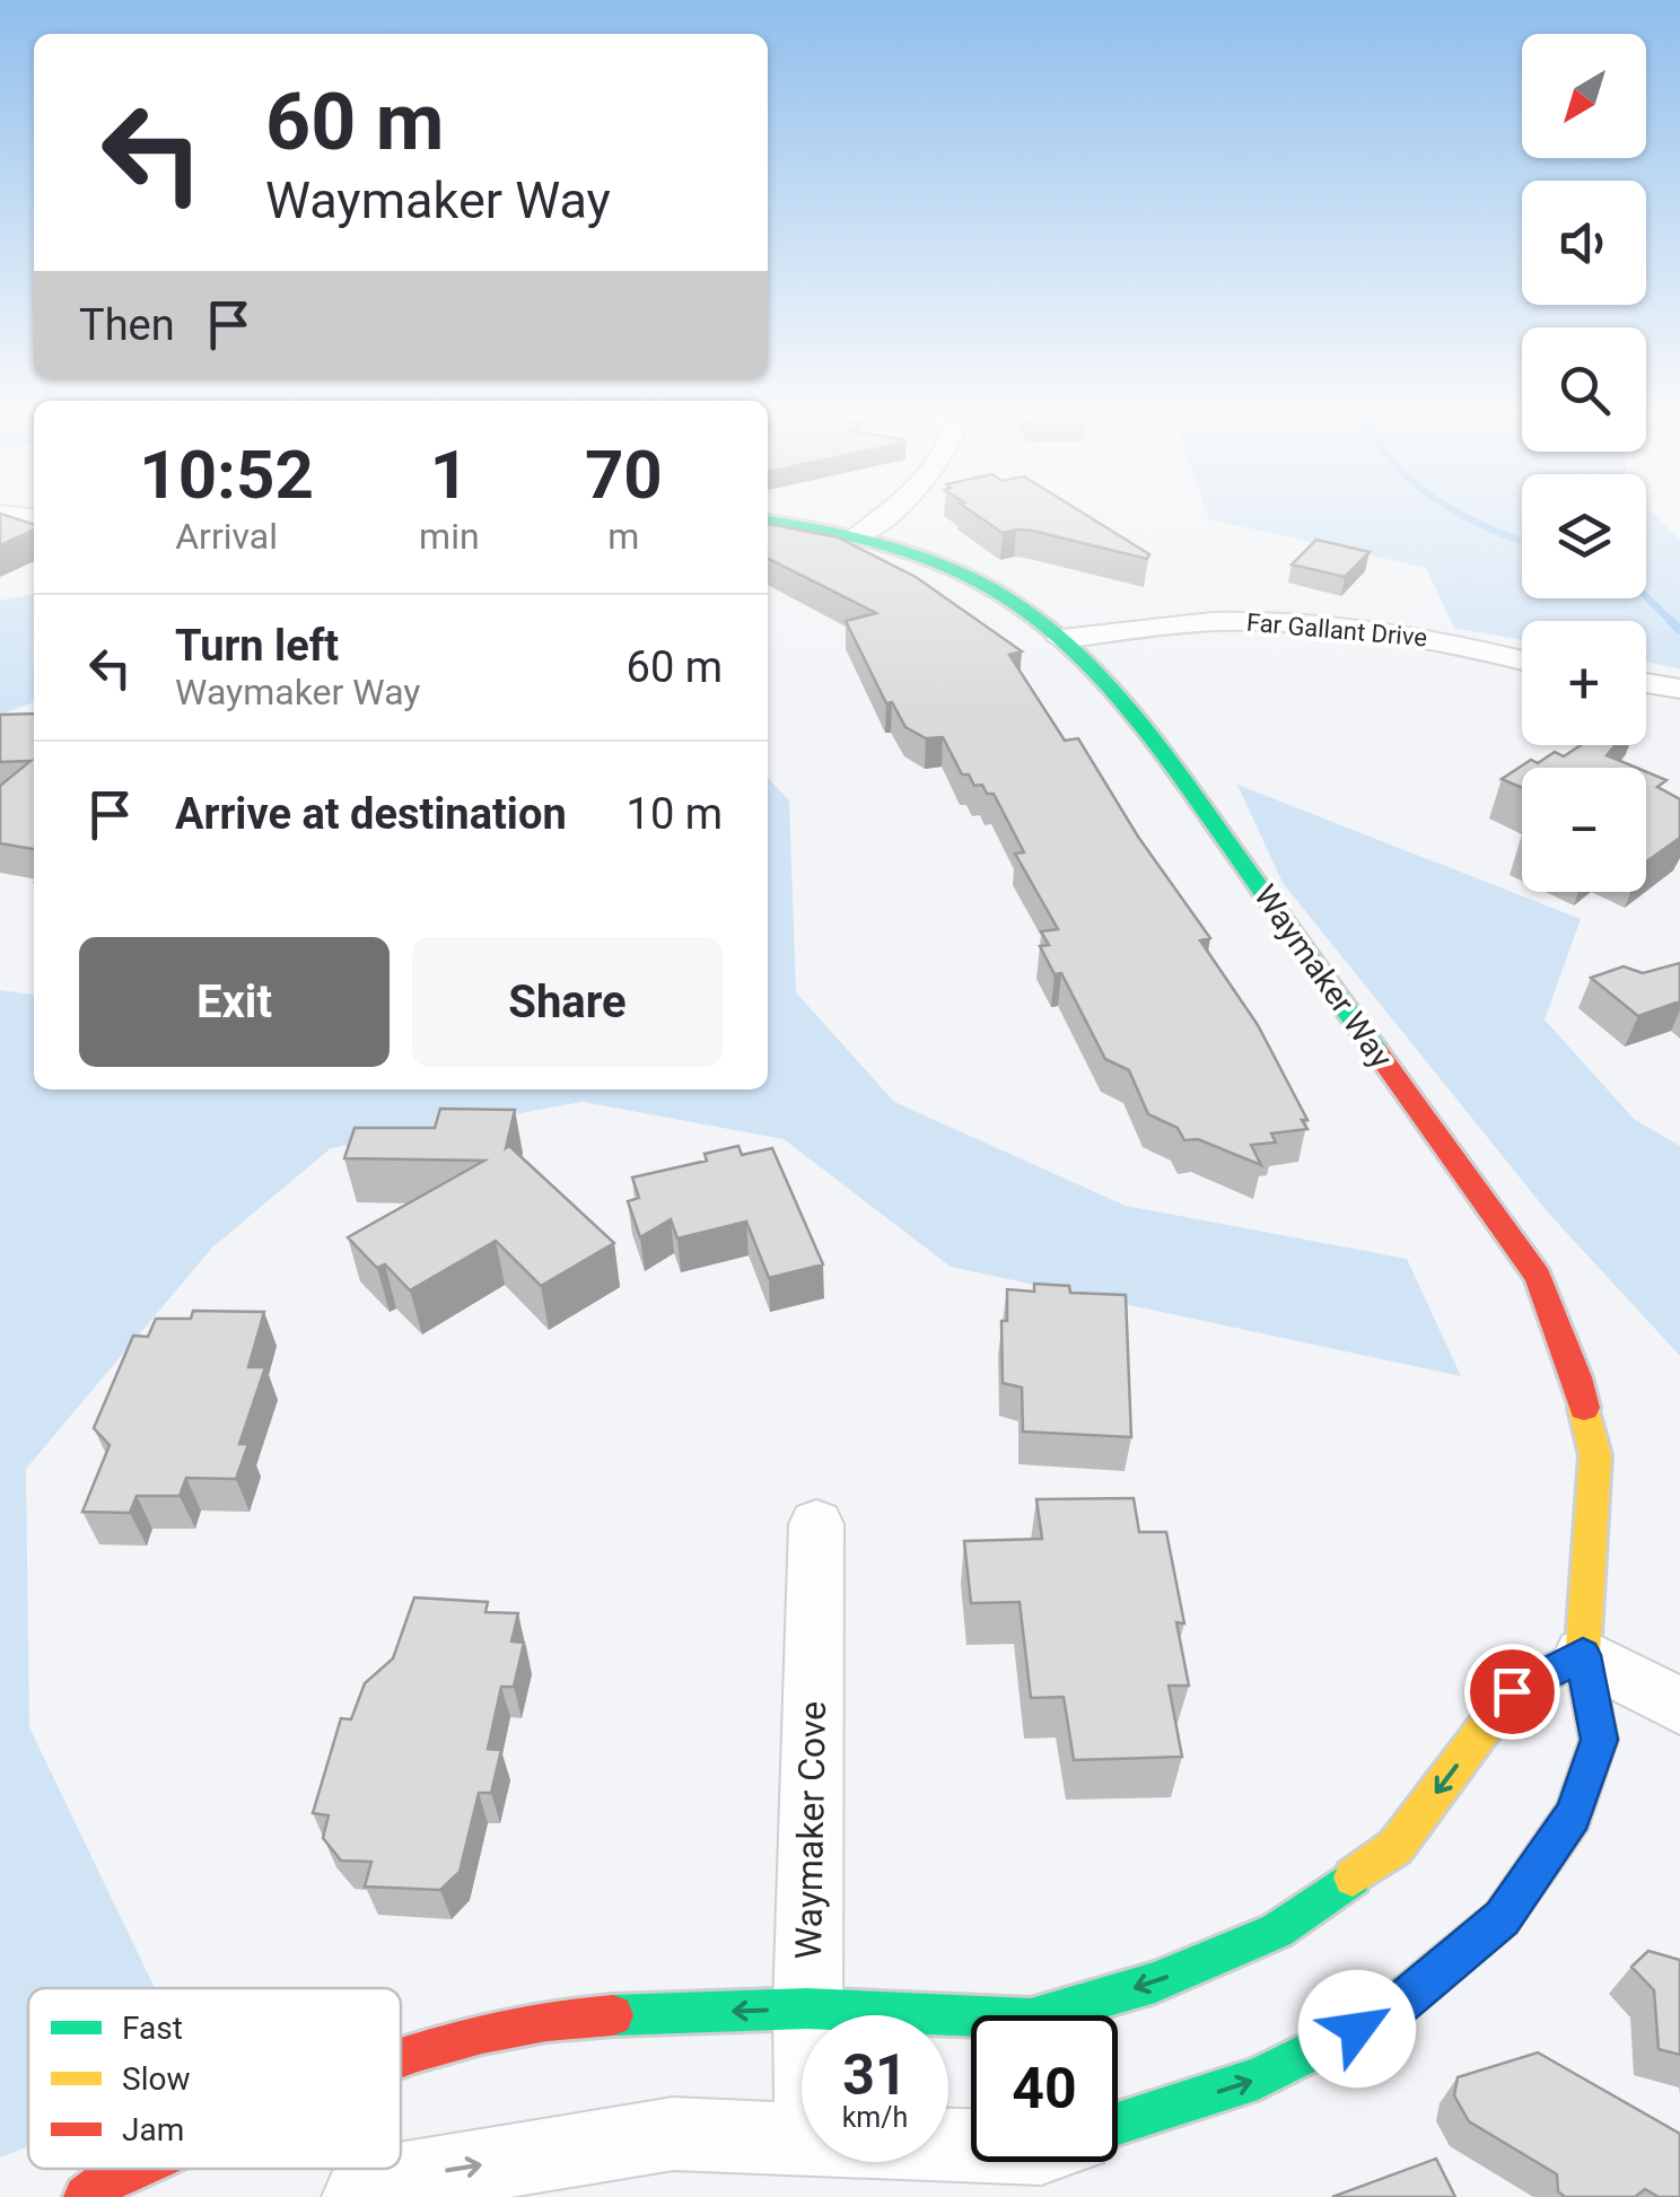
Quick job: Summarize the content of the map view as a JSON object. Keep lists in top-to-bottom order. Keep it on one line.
{"streets":{"street":["Far Gallant Drive","Waymaker Way","Waymaker Cove"]},"crossings":[["Far Gallant Drive","Waymaker Way"]],"legend":["Fast","Slow","Jam"],"north":"bottom left","page":{"map_buttons":["+","−"],"turn":["60 m","Waymaker Way"],"then":"Then","eta":["10:52","Arrival","1","min","70","m"],"list":[{"name":"Turn left","note":"Waymaker Way","value":"60 m"},{"name":"Arrive at destination","value":"10 m"}],"buttons":["Exit","Share"],"speed":"31 km/h","limit":"40"}}
